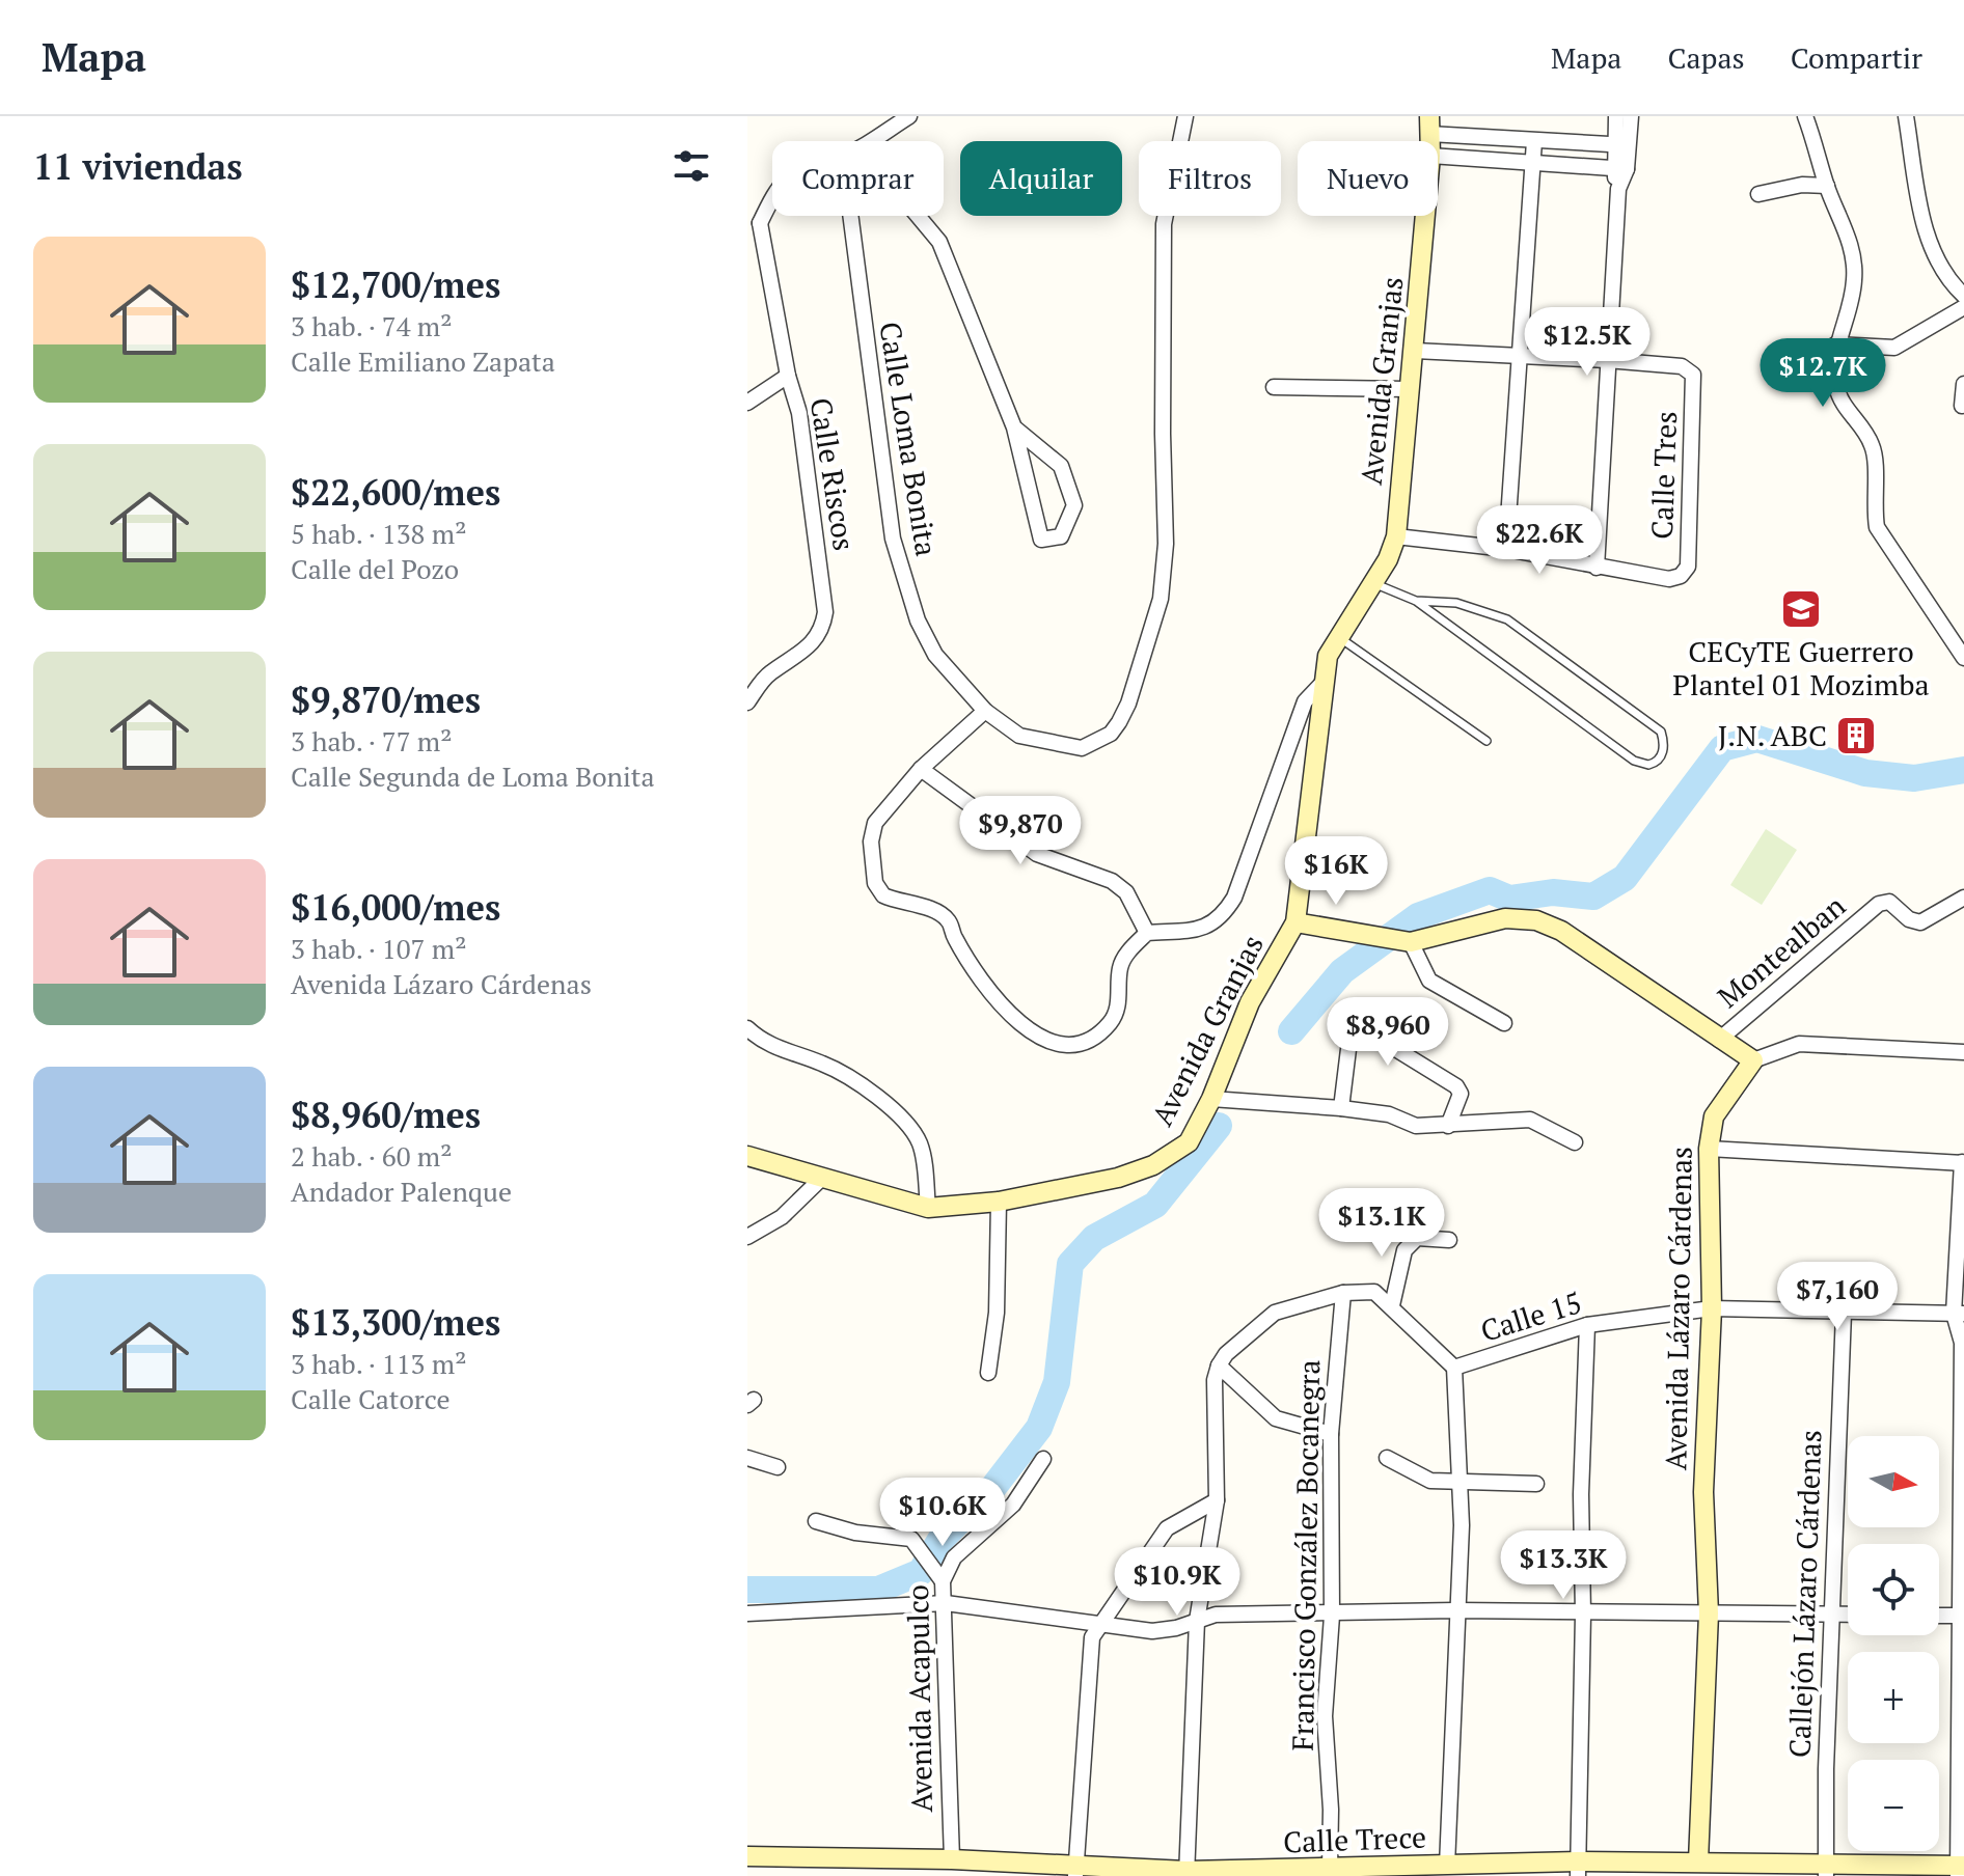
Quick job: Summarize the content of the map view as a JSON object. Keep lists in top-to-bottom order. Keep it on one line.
{"streets":{"main road":["Avenida Granjas","Avenida Lázaro Cárdenas","Calle Trece"],"street":["Calle Loma Bonita","Calle Riscos","Calle Tres","Montealban","Calle 15","Francisco González Bocanegra","Callejón Lázaro Cárdenas","Avenida Acapulco"]},"crossings":[["Avenida Lázaro Cárdenas","Calle 15"],["Avenida Lázaro Cárdenas","Calle Trece"],["Calle 15","Francisco González Bocanegra"],["Calle 15","Callejón Lázaro Cárdenas"],["Francisco González Bocanegra","Calle Trece"],["Callejón Lázaro Cárdenas","Calle Trece"],["Avenida Acapulco","Calle Trece"]],"places":{"school or university":["CECyTE Guerrero Plantel 01 Mozimba"],"building":["J.N. ABC"]},"north":"right","page":{"header":"Mapa","nav":["Mapa","Capas","Compartir"],"heading":"11 viviendas","chip":["Comprar","Alquilar","Filtros","Nuevo"],"list":[{"name":"$12,700/mes","note":"3 hab. · 74 m² · Calle Emiliano Zapata"},{"name":"$22,600/mes","note":"5 hab. · 138 m² · Calle del Pozo"},{"name":"$9,870/mes","note":"3 hab. · 77 m² · Calle Segunda de Loma Bonita"},{"name":"$16,000/mes","note":"3 hab. · 107 m² · Avenida Lázaro Cárdenas"},{"name":"$8,960/mes","note":"2 hab. · 60 m² · Andador Palenque"},{"name":"$13,300/mes","note":"3 hab. · 113 m² · Calle Catorce"}],"price":["$12.5K","$12.7K","$22.6K","$9,870","$16K","$8,960","$13.1K","$7,160","$10.6K","$13.3K","$10.9K"],"map_buttons":["+","−"]}}
